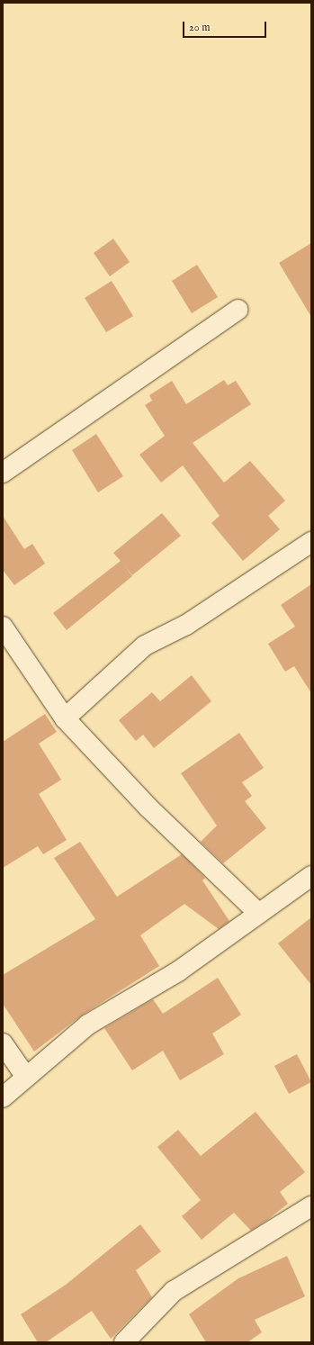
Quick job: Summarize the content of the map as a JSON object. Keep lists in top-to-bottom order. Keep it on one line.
{"scale_bar":"20 m"}
